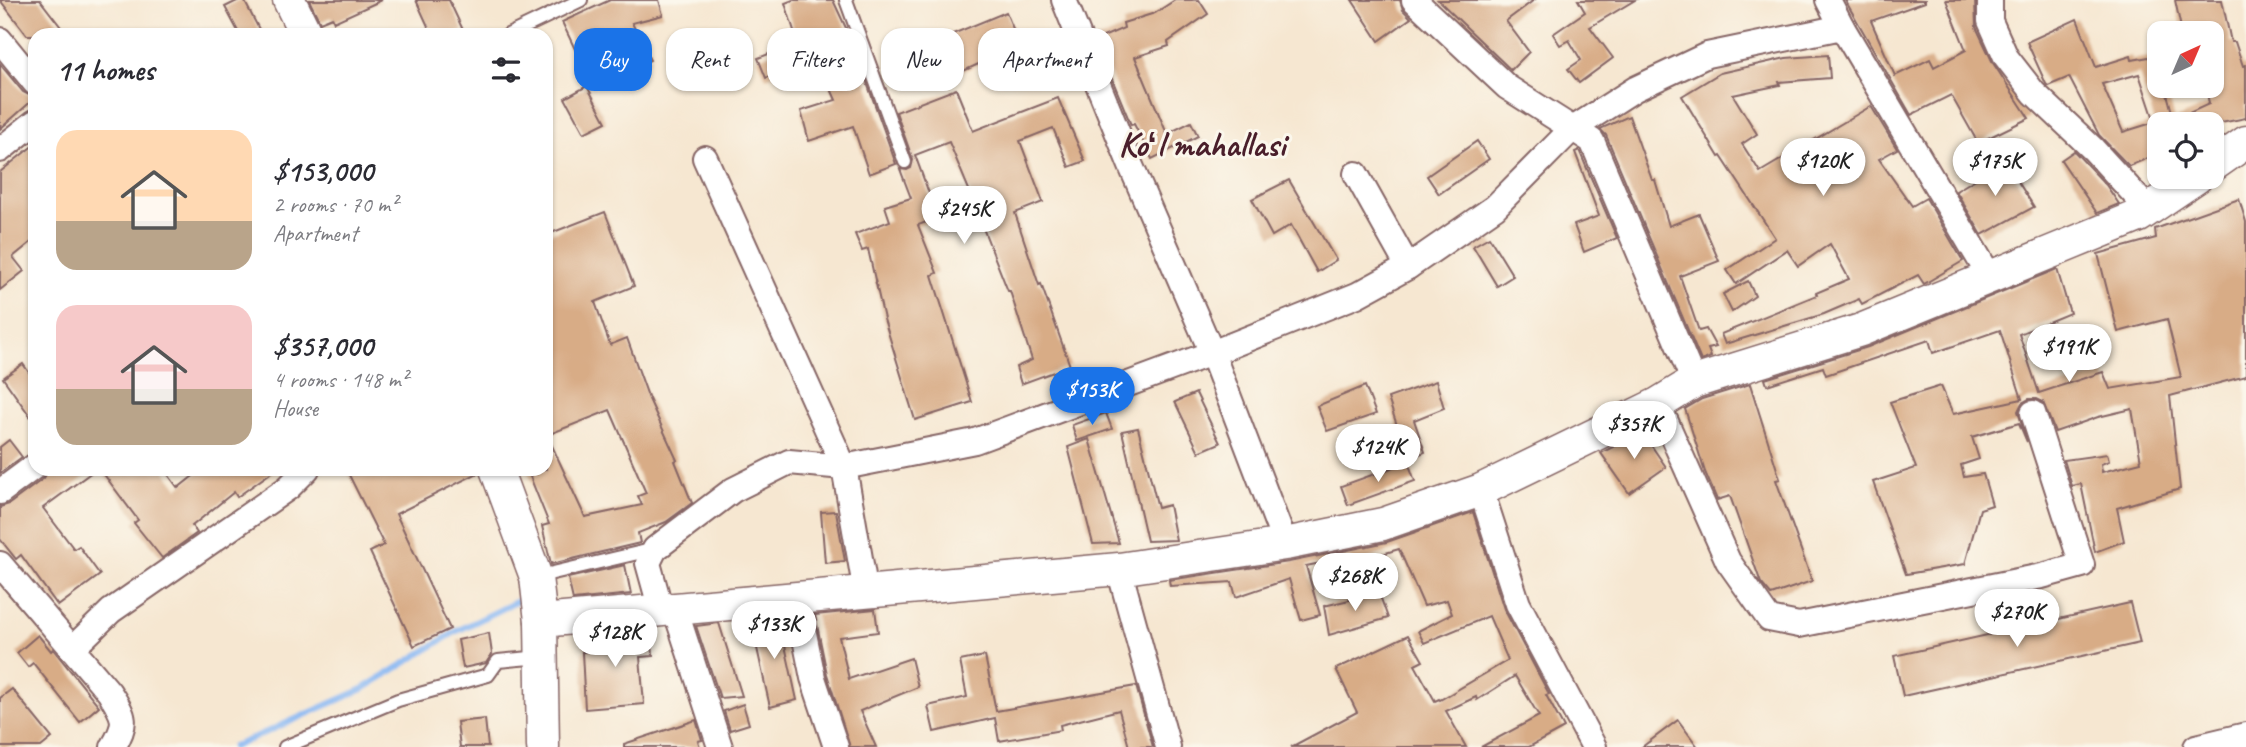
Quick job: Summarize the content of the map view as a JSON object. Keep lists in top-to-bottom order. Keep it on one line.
{"districts":["Koʻl mahallasi"],"north":"top right","page":{"chip":["Buy","Rent","Filters","New","Apartment"],"heading":"11 homes","list":[{"name":"$153,000","note":"2 rooms · 70 m² · Apartment"},{"name":"$357,000","note":"4 rooms · 148 m² · House"}],"price":["$120K","$175K","$245K","$191K","$153K","$357K","$124K","$268K","$270K","$133K","$128K"]}}
